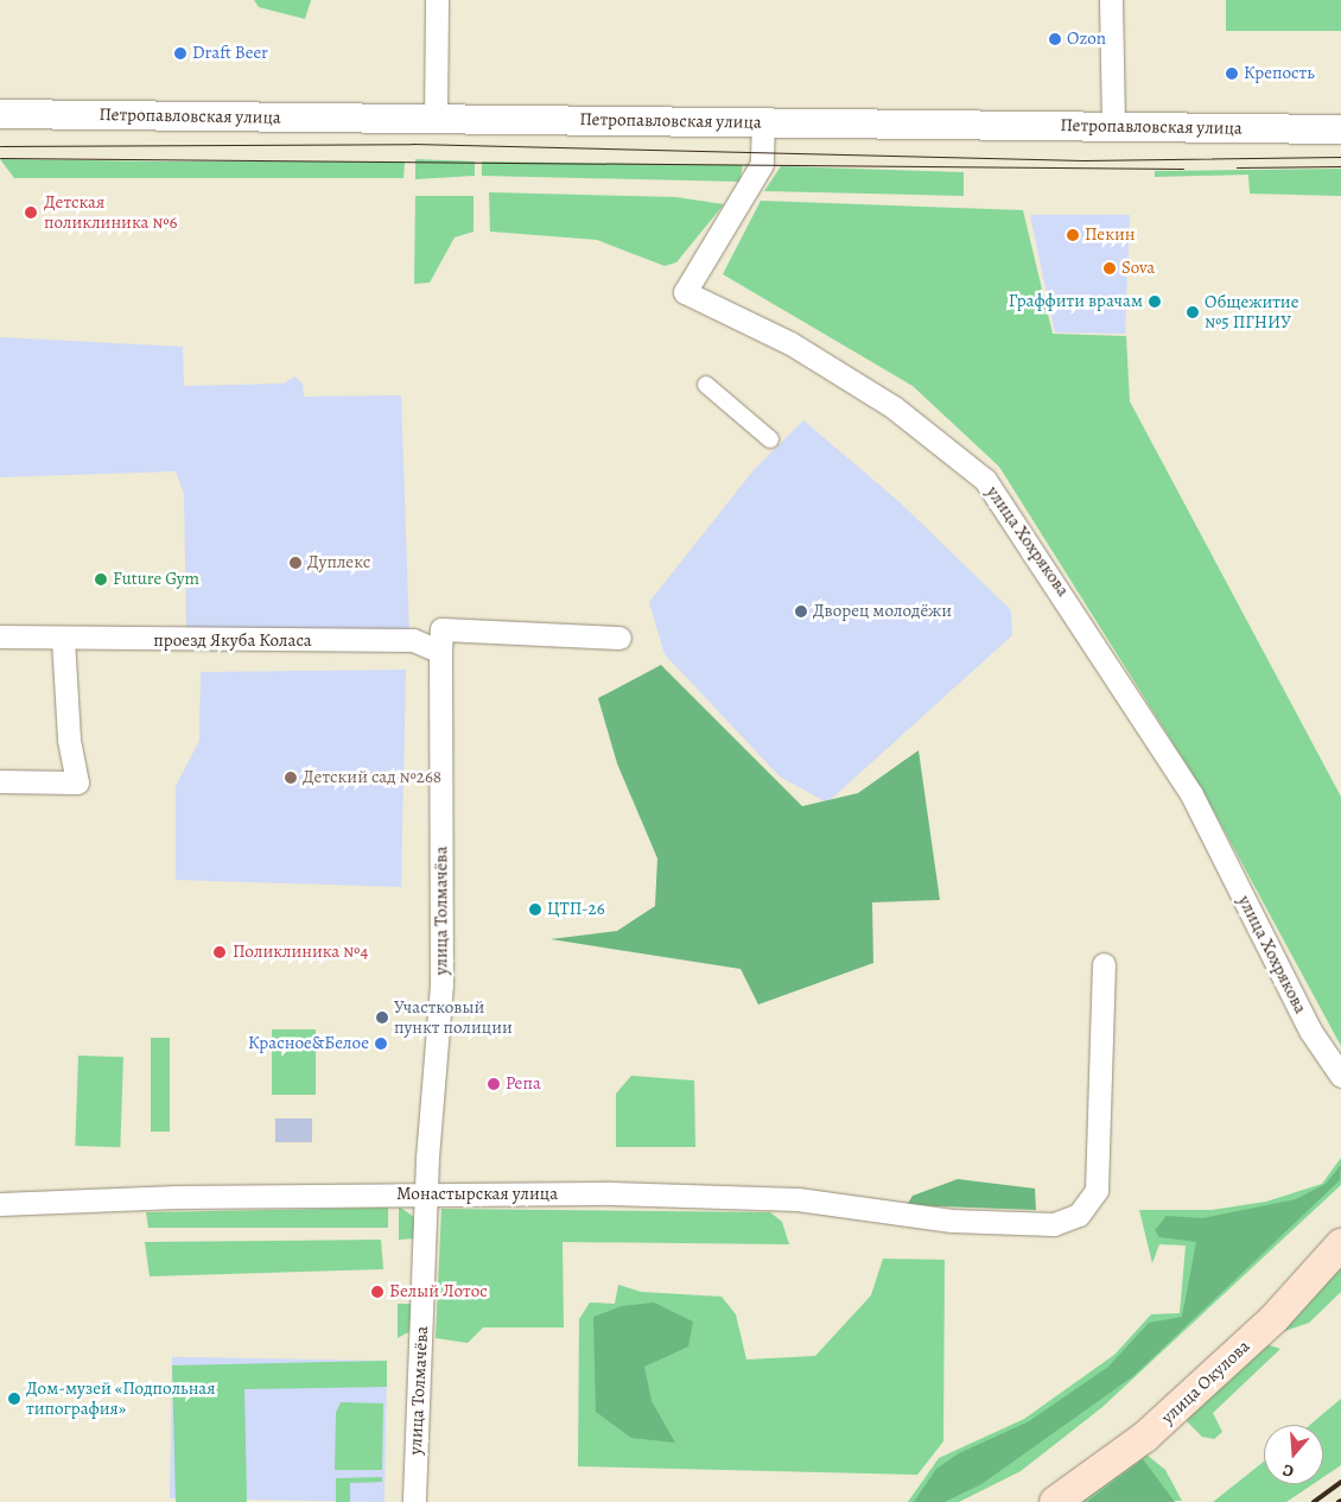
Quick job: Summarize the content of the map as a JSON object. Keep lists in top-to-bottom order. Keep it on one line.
{"streets":{"main road":["улица Окулова"],"street":["Петропавловская улица","улица Хохрякова","проезд Якуба Коласа","улица Толмачёва","Монастырская улица"]},"crossings":[["Петропавловская улица","улица Хохрякова"],["проезд Якуба Коласа","улица Толмачёва"],["улица Толмачёва","Монастырская улица"]],"places":["Ozon","Draft Beer","Крепость","Детская поликлиника №6","Пекин","Sova","Граффити врачам","Общежитие №5 ПГНИУ","Дуплекс","Future Gym","Дворец молодёжи","Детский сад №268","ЦТП-26","Поликлиника №4","Участковый пункт полиции","Красное&Белое","Репа","Белый Лотос","Дом-музей «Подпольная типография»"],"north":"bottom"}
